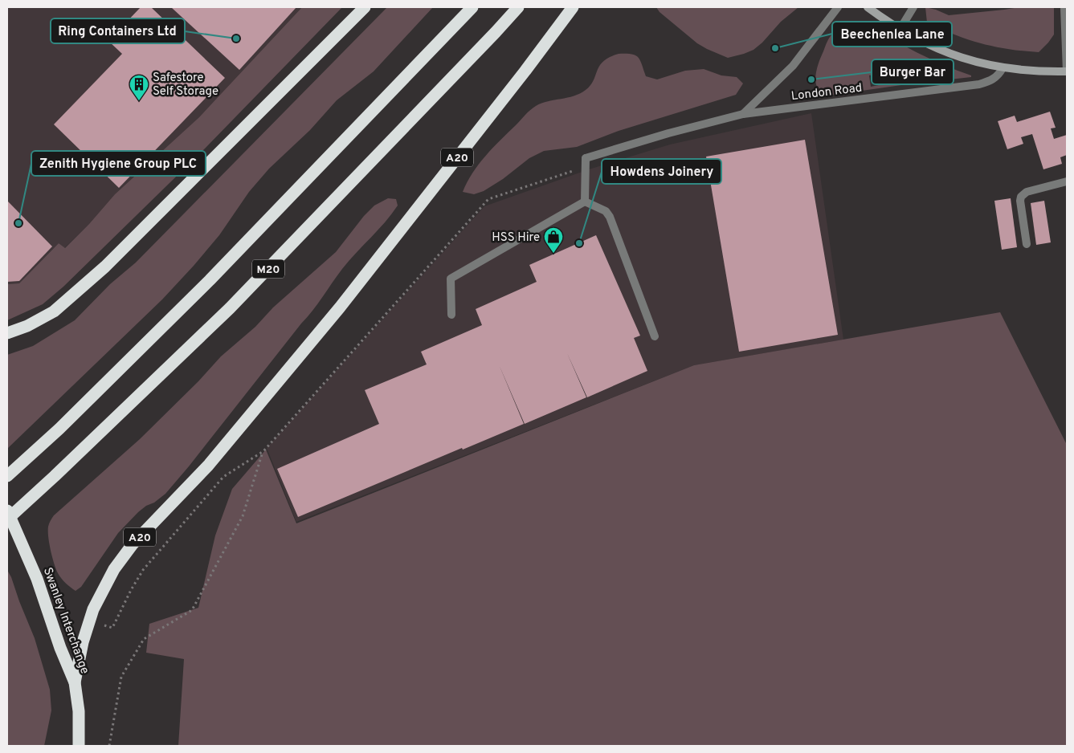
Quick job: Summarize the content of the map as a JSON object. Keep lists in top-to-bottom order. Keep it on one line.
{"streets":{"highway":["A20","M20","Swanley Interchange"],"street":["London Road"]},"crossings":[["A20","Swanley Interchange"]],"places":{"other":["Ring Containers Ltd","Beechenlea Lane","Burger Bar","Zenith Hygiene Group PLC","Howdens Joinery"],"building":["Safestore Self Storage"],"shop":["HSS Hire"]}}
